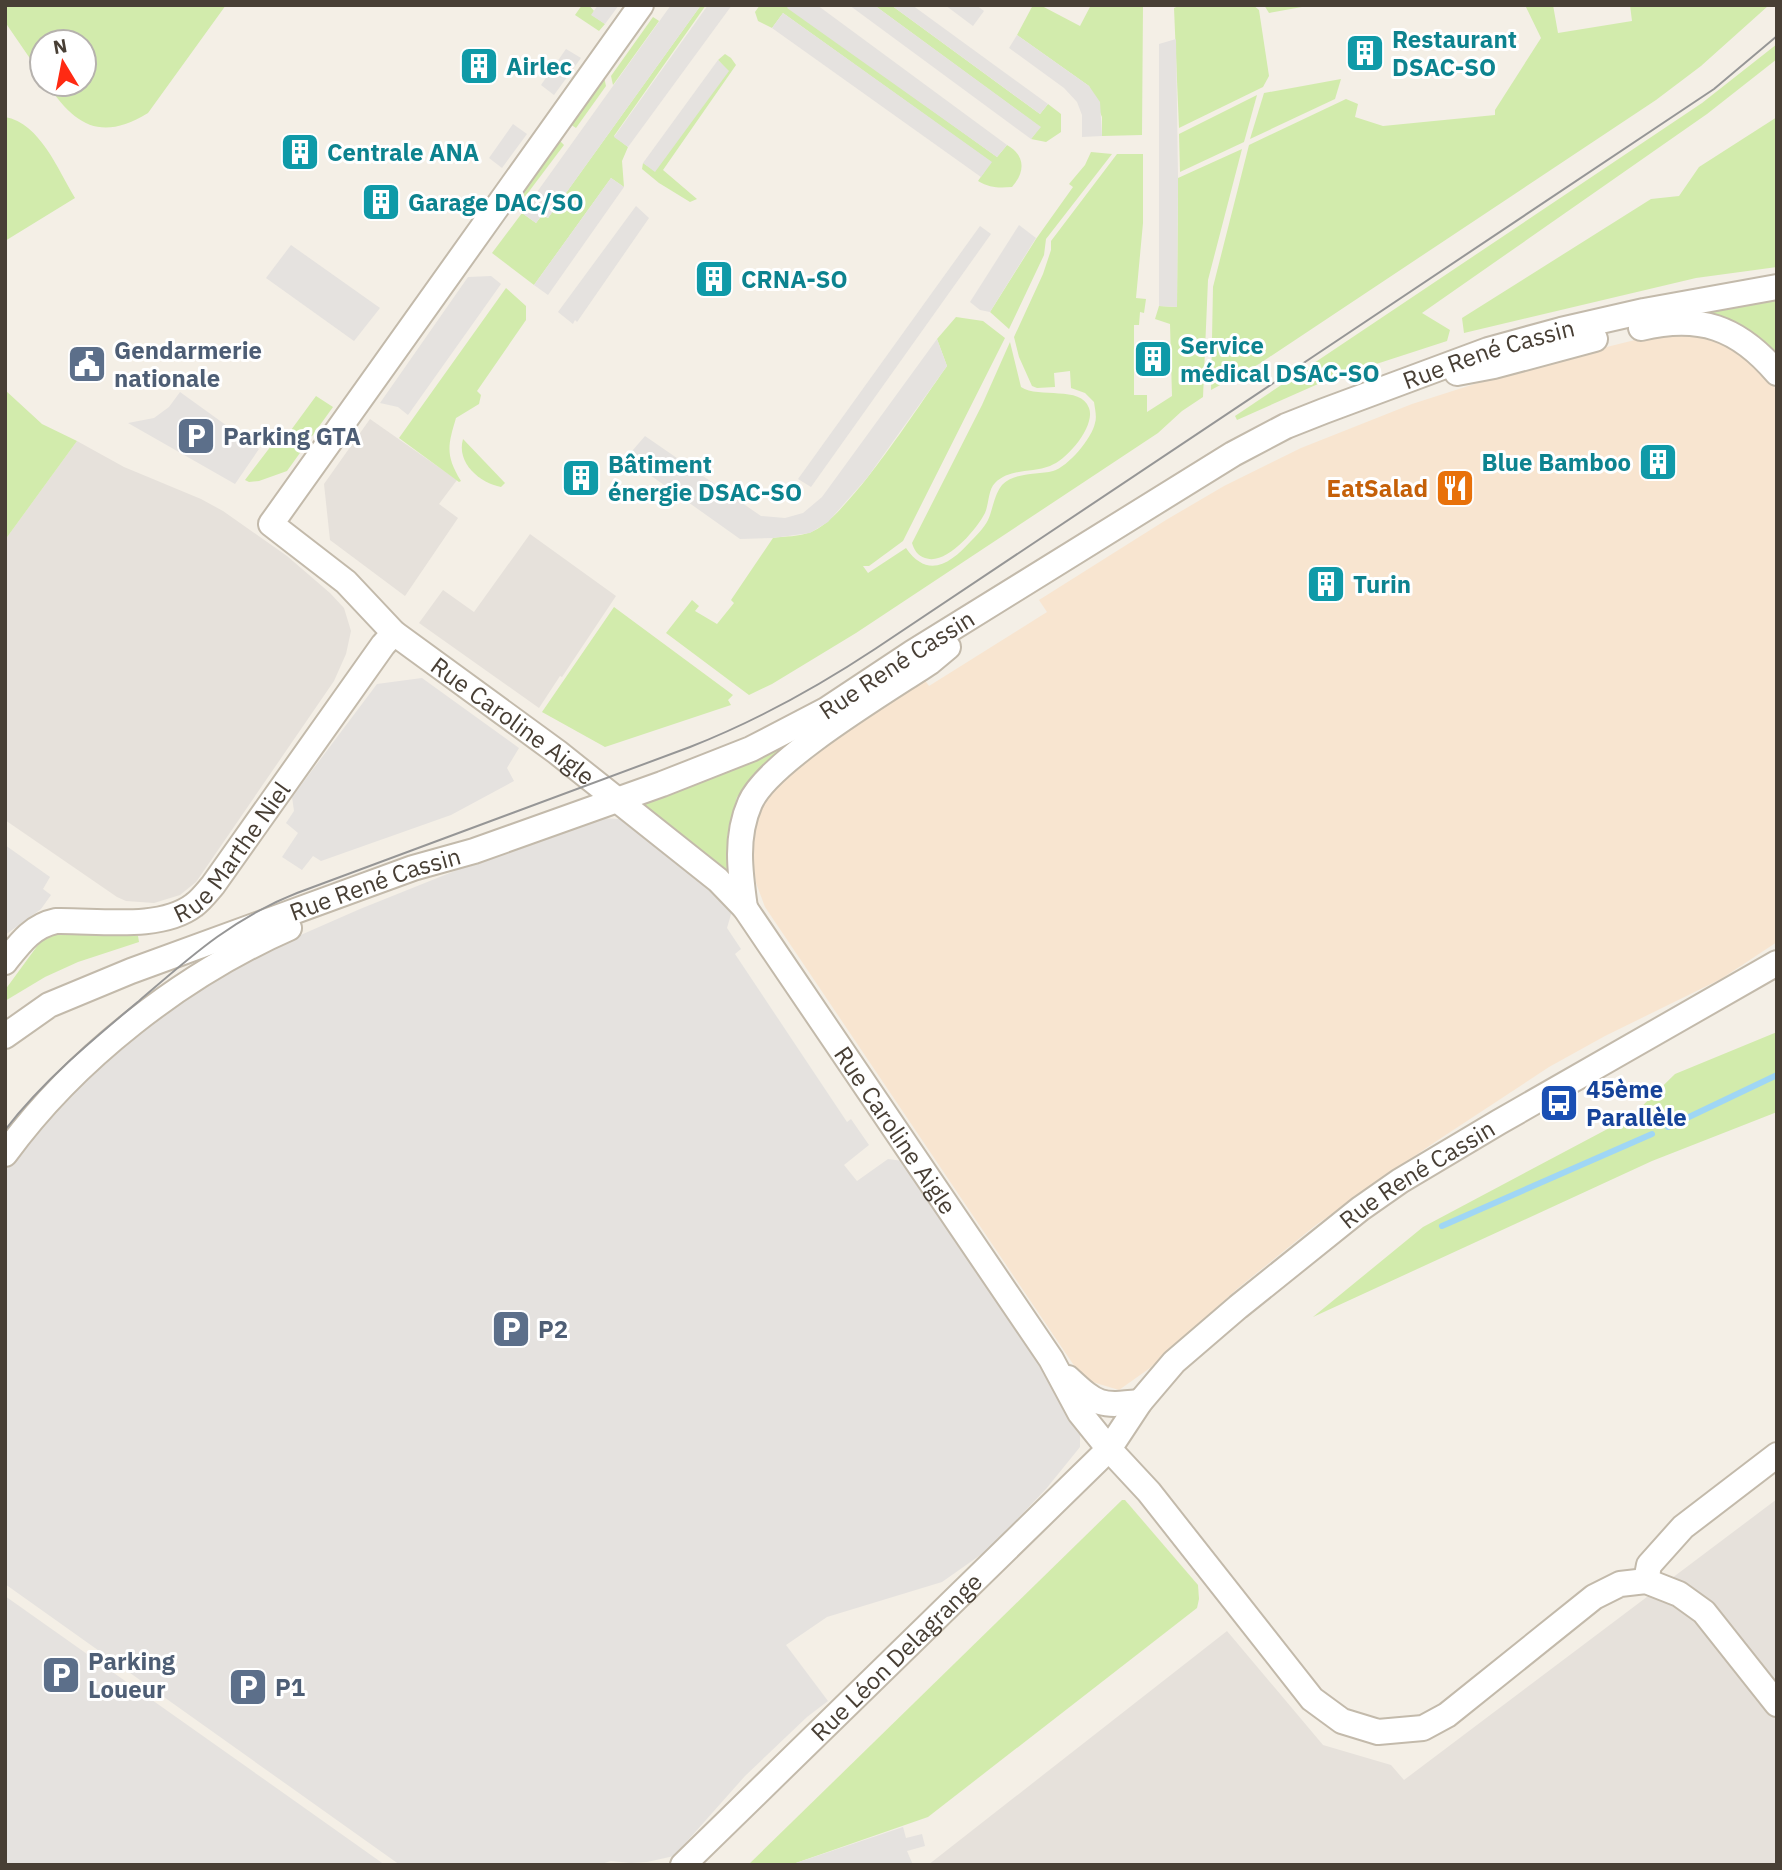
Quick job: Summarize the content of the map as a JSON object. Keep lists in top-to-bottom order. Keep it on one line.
{"streets":{"street":["Rue René Cassin","Rue Caroline Aigle","Rue Marthe Niel","Rue Léon Delagrange"]},"crossings":[["Rue René Cassin","Rue Caroline Aigle"],["Rue René Cassin","Rue Léon Delagrange"],["Rue Caroline Aigle","Rue Marthe Niel"],["Rue Caroline Aigle","Rue Léon Delagrange"]],"places":{"building":["Restaurant DSAC-SO","Airlec","Centrale ANA","Garage DAC/SO","CRNA-SO","Service médical DSAC-SO","Blue Bamboo","Bâtiment énergie DSAC-SO","Turin"],"public building":["Gendarmerie nationale"],"parking":["Parking GTA","P2","Parking Loueur","P1"],"restaurant":["EatSalad"],"bus stop":["45ème Parallèle"]},"north":"top"}
